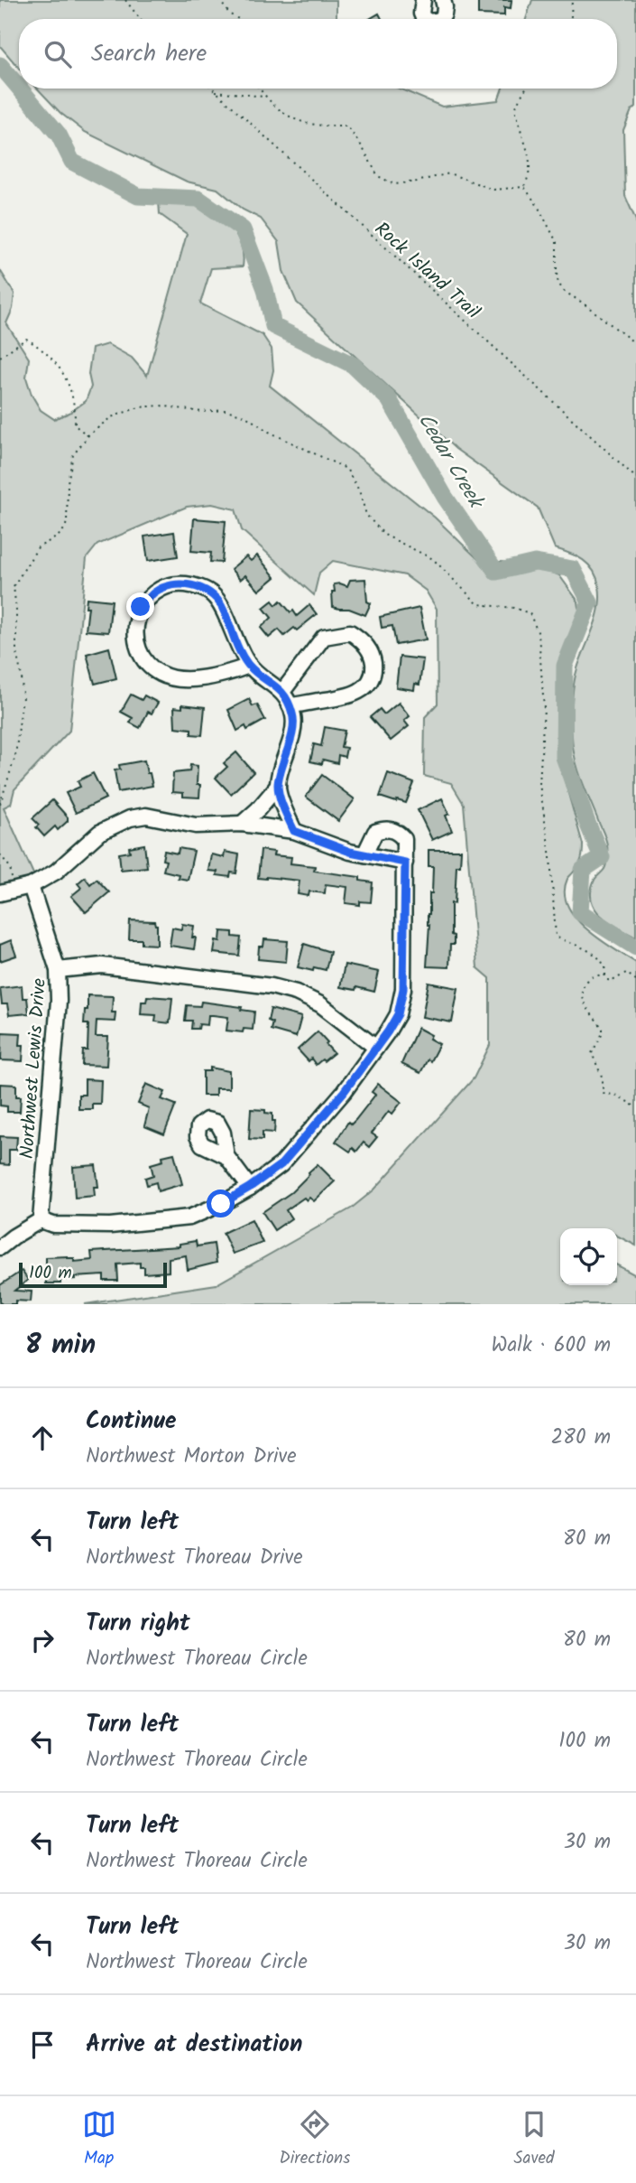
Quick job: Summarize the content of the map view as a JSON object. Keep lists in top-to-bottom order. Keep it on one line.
{"streets":{"street":["Northwest Lewis Drive"],"path":["Rock Island Trail"]},"water":["Cedar Creek"],"scale_bar":"100 m","page":{"search":"Search here","scale":"100 m","heading":["8 min","Walk · 600 m"],"list":[["Continue","Northwest Morton Drive","280 m"],["Turn left","Northwest Thoreau Drive","80 m"],["Turn right","Northwest Thoreau Circle","80 m"],["Turn left","Northwest Thoreau Circle","100 m"],["Turn left","Northwest Thoreau Circle","30 m"],["Turn left","Northwest Thoreau Circle","30 m"],"Arrive at destination"],"nav":["Map","Directions","Saved"]}}
